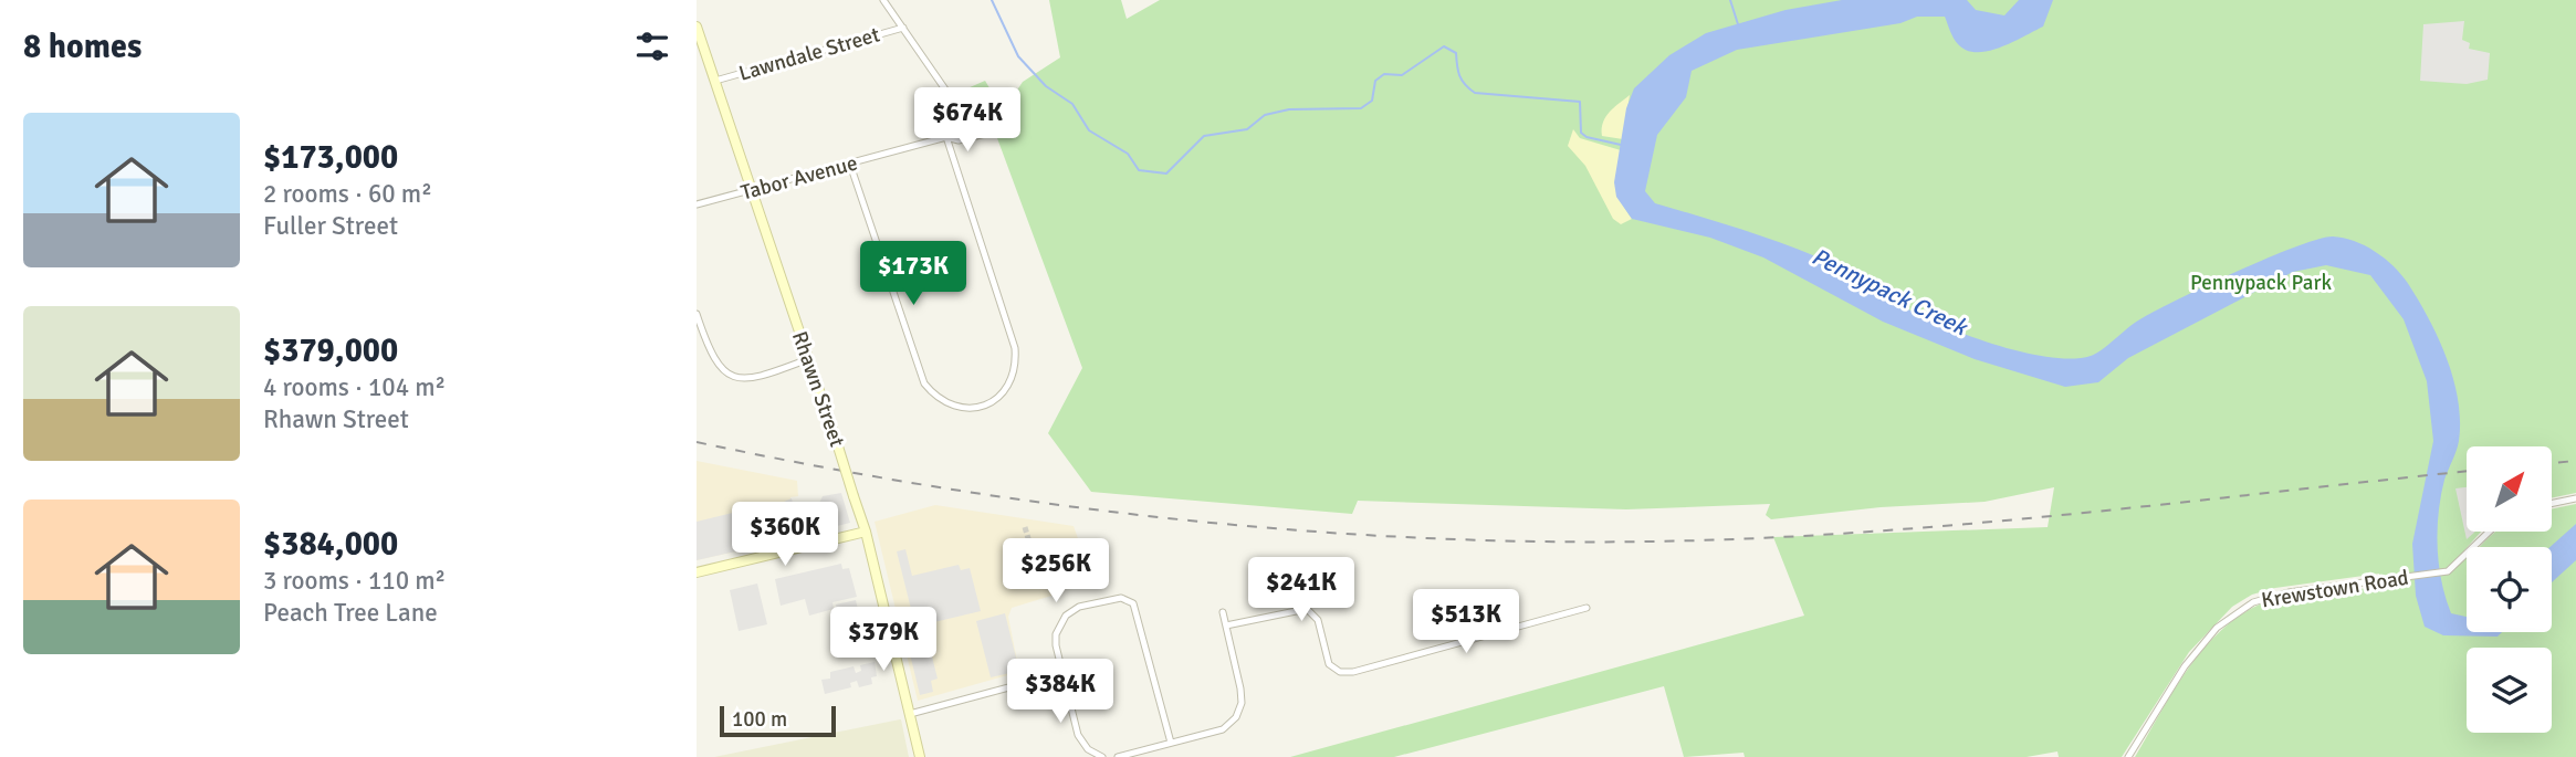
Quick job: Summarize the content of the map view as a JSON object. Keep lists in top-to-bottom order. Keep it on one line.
{"streets":{"main road":["Rhawn Street"],"street":["Lawndale Street","Tabor Avenue","Krewstown Road"]},"crossings":[["Lawndale Street","Rhawn Street"],["Tabor Avenue","Rhawn Street"]],"water":["Pennypack Creek"],"parks":["Pennypack Park"],"scale_bar":"100 m","north":"top right","page":{"heading":"8 homes","price":["$674K","$173K","$360K","$256K","$241K","$513K","$379K","$384K"],"list":[{"name":"$173,000","note":"2 rooms · 60 m² · Fuller Street"},{"name":"$379,000","note":"4 rooms · 104 m² · Rhawn Street"},{"name":"$384,000","note":"3 rooms · 110 m² · Peach Tree Lane"}],"scale":"100 m"}}
